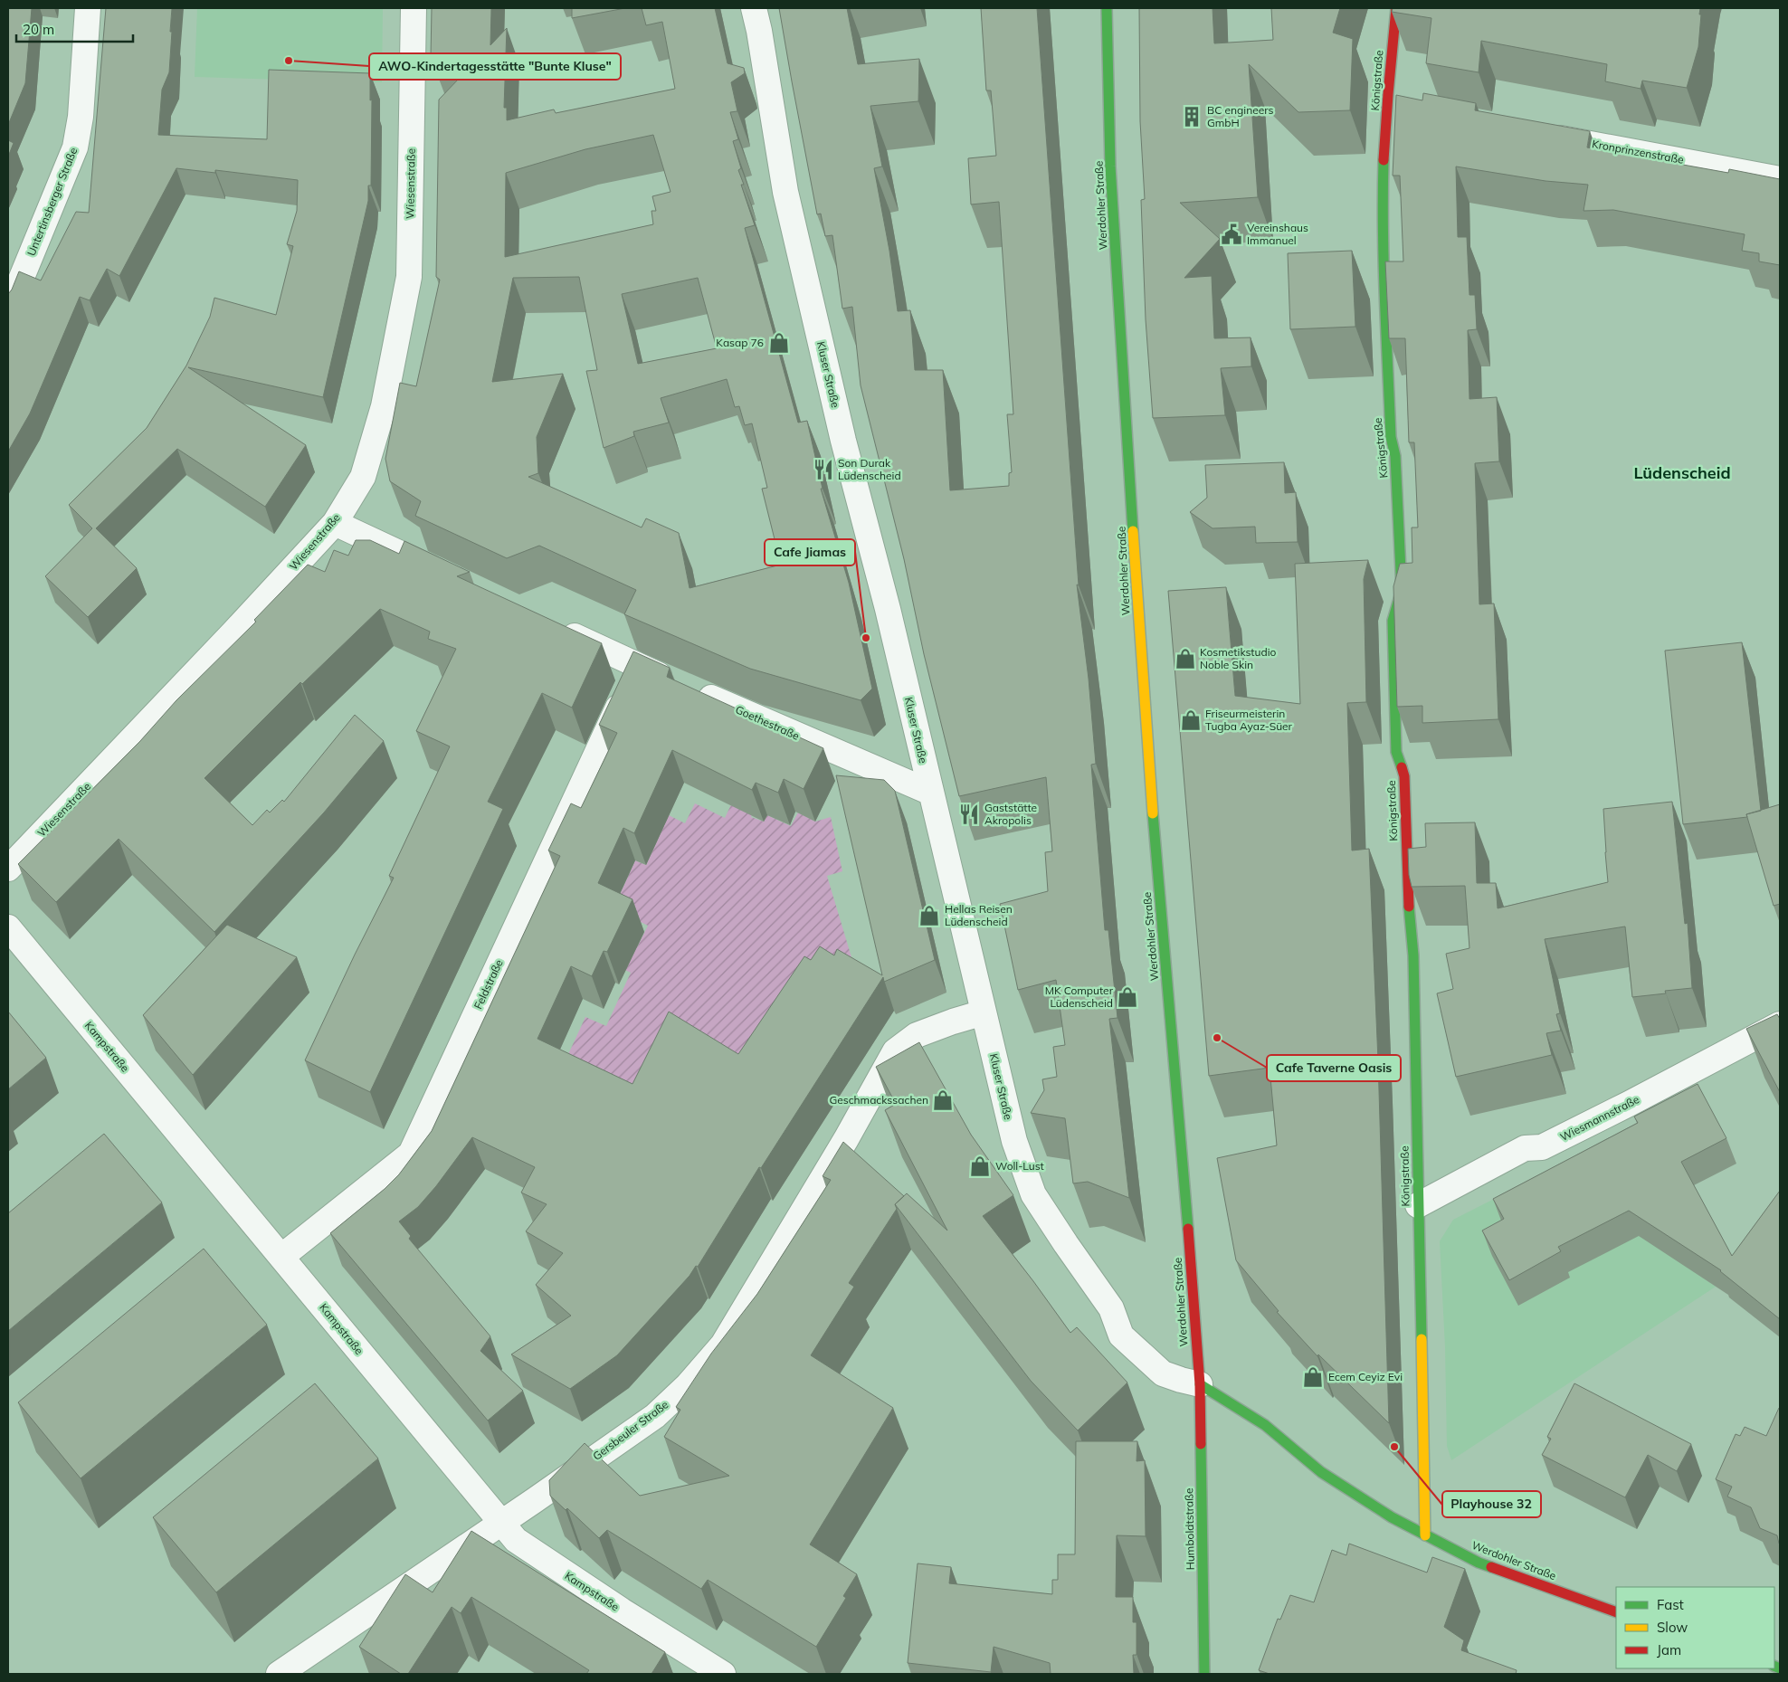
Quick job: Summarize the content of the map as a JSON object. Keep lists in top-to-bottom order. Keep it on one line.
{"streets":{"street":["Königstraße","Kronprinzenstraße","Wiesenstraße","Untertinsberger Straße","Werdohler Straße","Kluser Straße","Goethestraße","Feldstraße","Kampstraße","Wiesmannstraße","Gersbeuler Straße","Humboldtstraße"]},"crossings":[["Königstraße","Werdohler Straße"],["Königstraße","Wiesmannstraße"],["Werdohler Straße","Kluser Straße"],["Werdohler Straße","Humboldtstraße"],["Kluser Straße","Goethestraße"],["Kluser Straße","Gersbeuler Straße"],["Kluser Straße","Humboldtstraße"],["Goethestraße","Feldstraße"],["Feldstraße","Kampstraße"],["Kampstraße","Gersbeuler Straße"]],"districts":["Lüdenscheid"],"places":{"other":["AWO-Kindertagesstätte \"Bunte Kluse\"","Cafe Jiamas","Cafe Taverne Oasis","Playhouse 32"],"building":["BC engineers GmbH"],"public building":["Vereinshaus Immanuel"],"shop":["Kasap 76","Kosmetikstudio Noble Skin","Friseurmeisterin Tugba Ayaz-Süer","Hellas Reisen Lüdenscheid","MK Computer Lüdenscheid","Geschmackssachen","Woll-Lust","Ecem Ceyiz Evi"],"restaurant":["Son Durak Lüdenscheid","Gaststätte Akropolis"]},"legend":["Fast","Slow","Jam"],"scale_bar":"20 m"}
